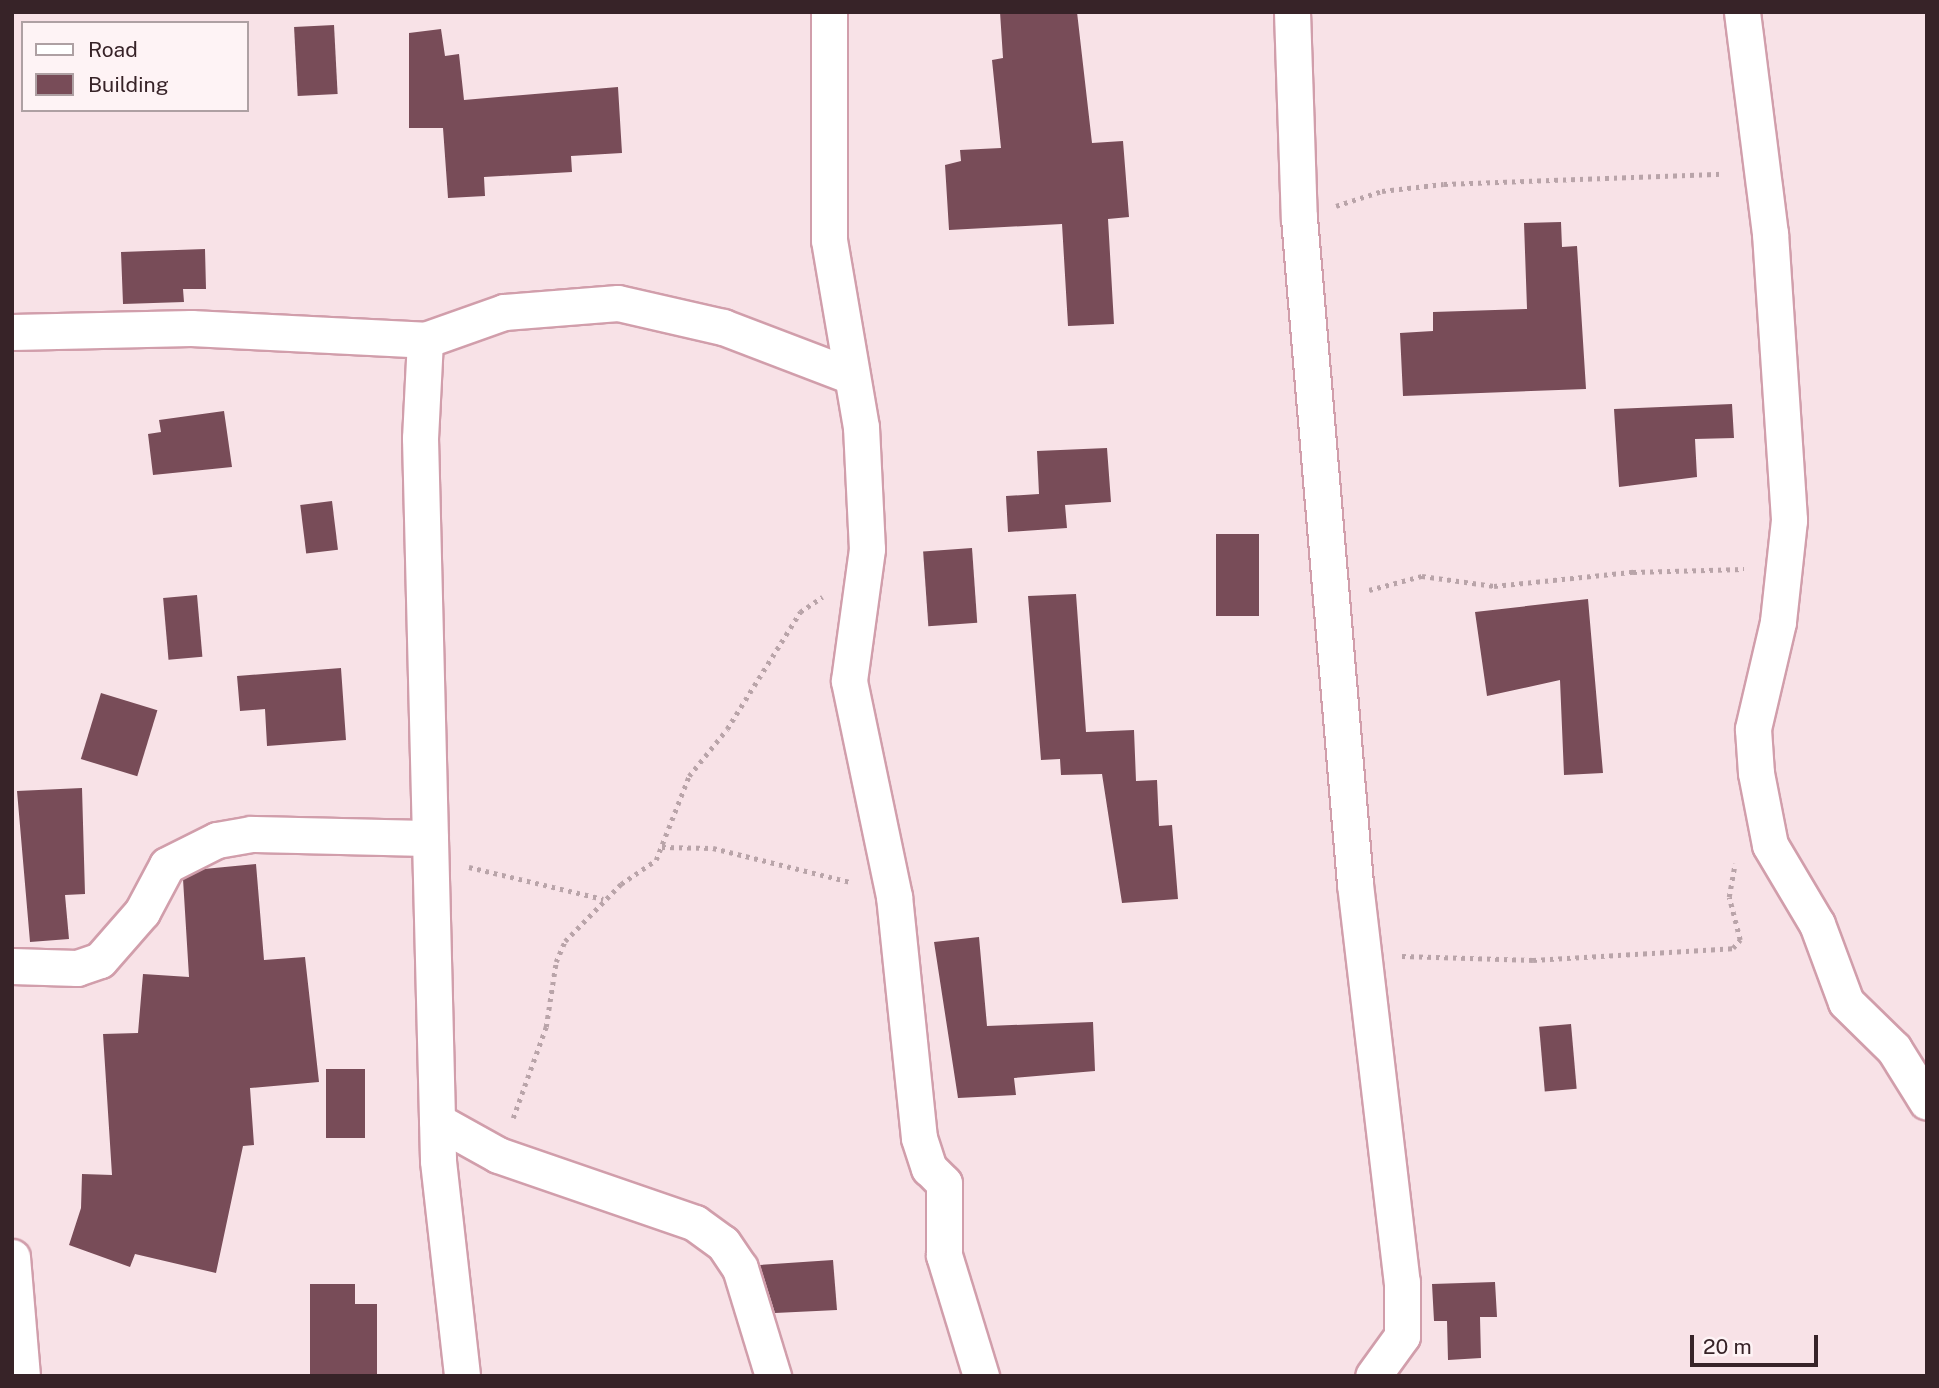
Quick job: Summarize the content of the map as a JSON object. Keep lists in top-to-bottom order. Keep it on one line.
{"legend":["Road","Building"],"scale_bar":"20 m"}
